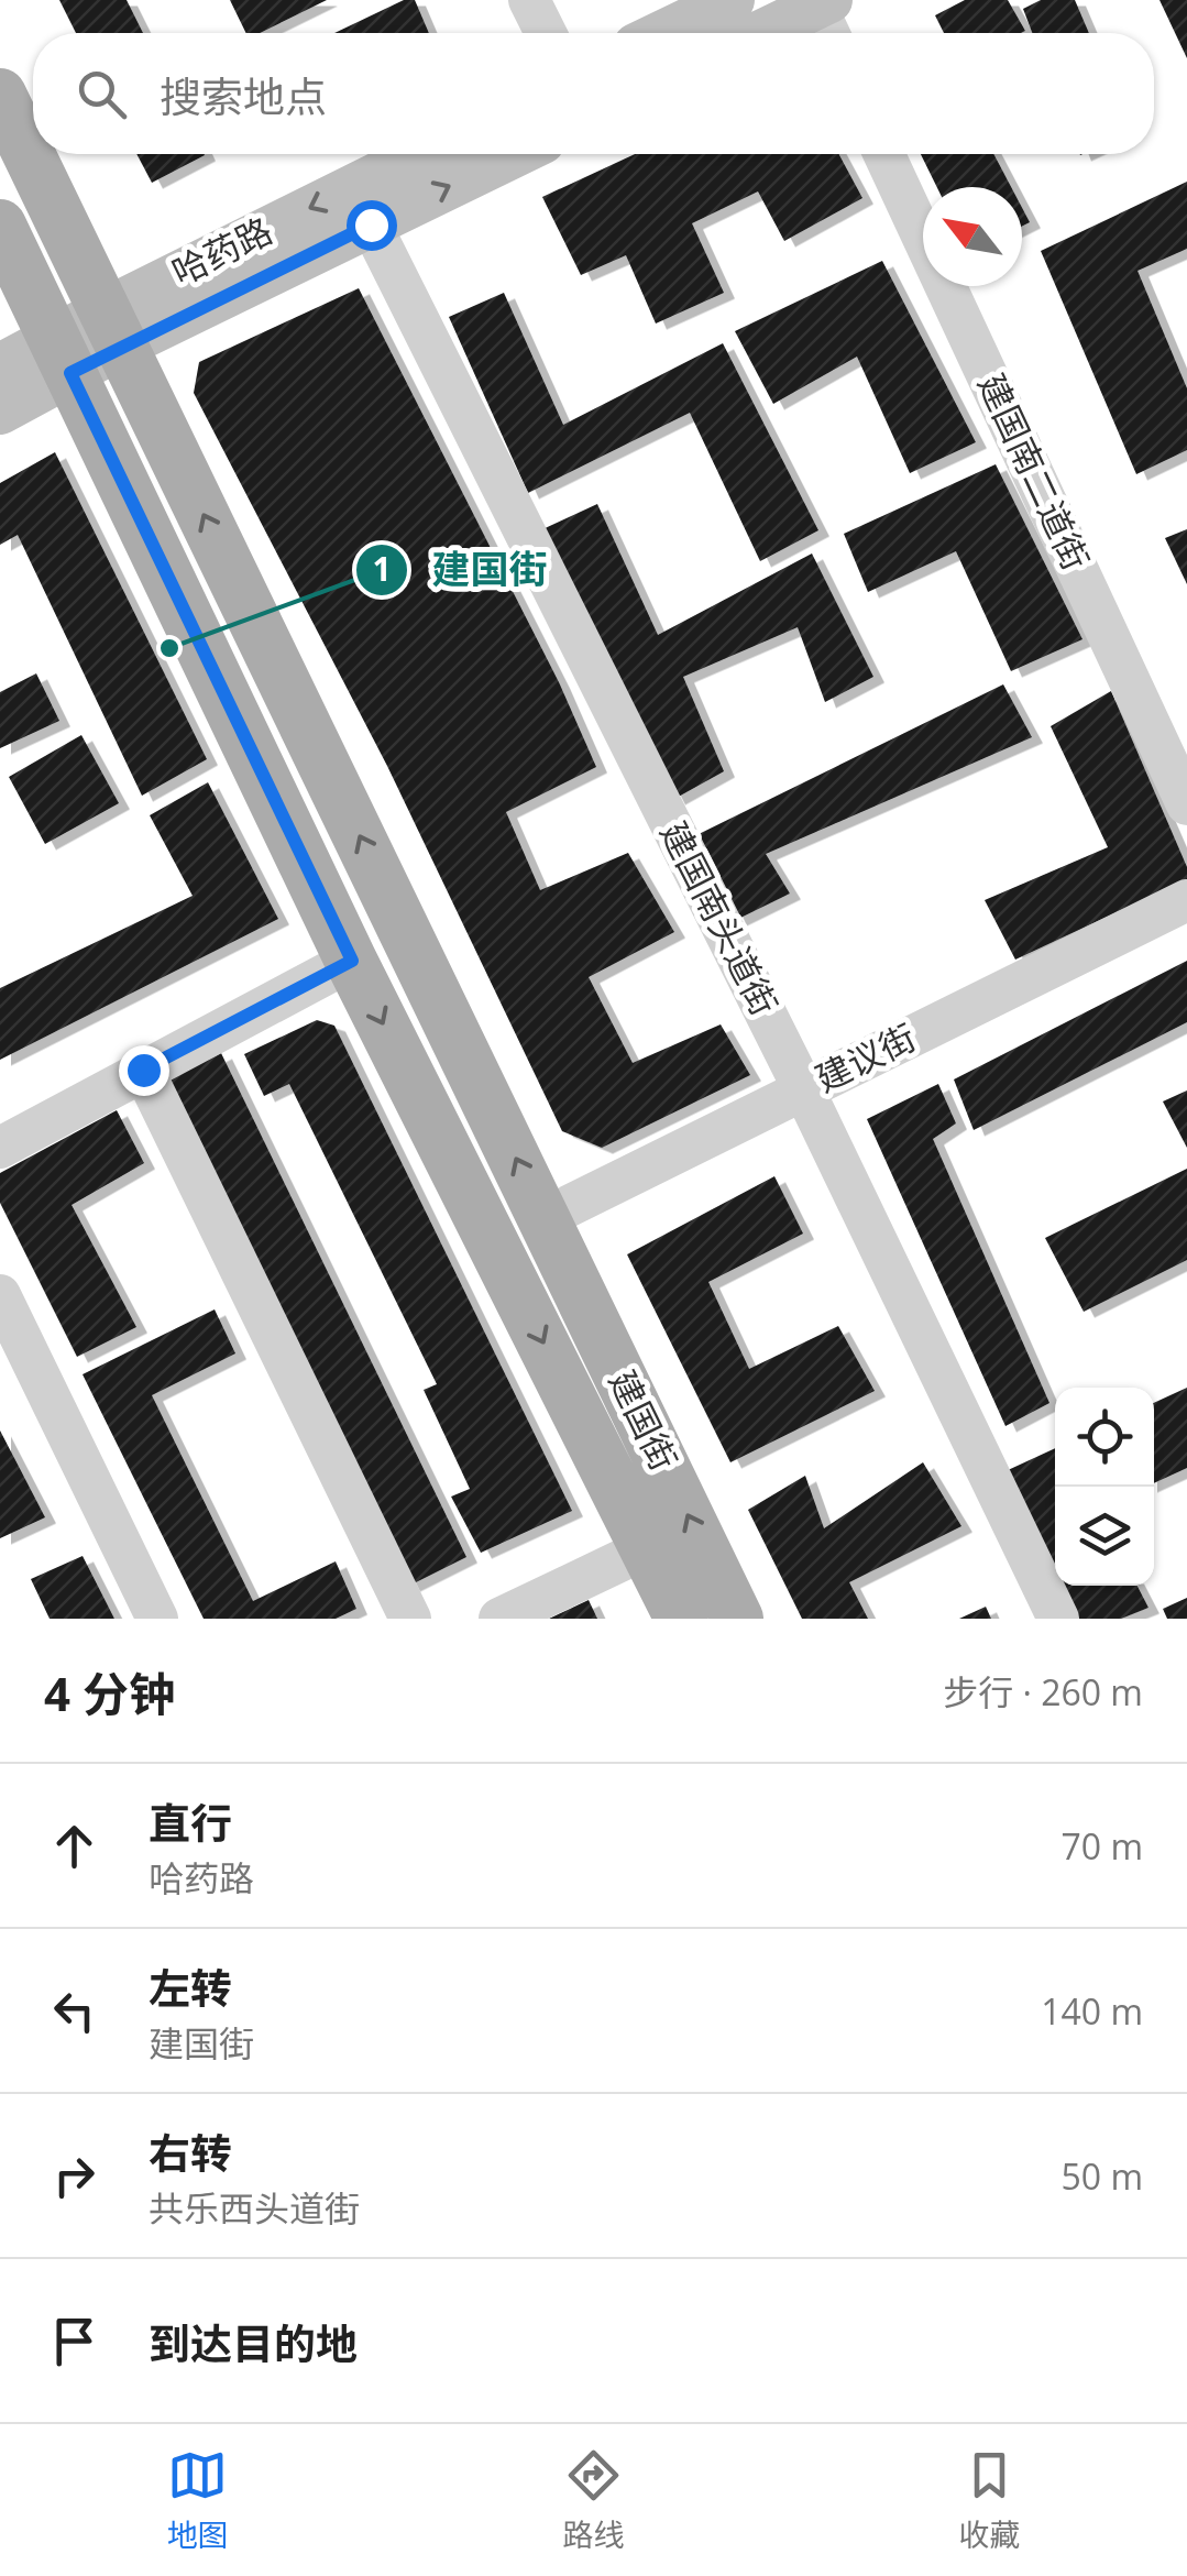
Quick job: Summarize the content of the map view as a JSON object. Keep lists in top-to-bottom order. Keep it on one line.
{"streets":{"main road":["哈药路","建国街"],"street":["建国南二道街","建国南头道街","建议街"]},"crossings":[["哈药路","建国南头道街"],["哈药路","建国街"],["建国南头道街","建议街"],["建议街","建国街"]],"places":["建国街"],"north":"top left","page":{"search":"搜索地点","heading":["4 分钟","步行 · 260 m"],"list":[["直行","哈药路","70 m"],["左转","建国街","140 m"],["右转","共乐西头道街","50 m"],"到达目的地"],"nav":["地图","路线","收藏"]}}
